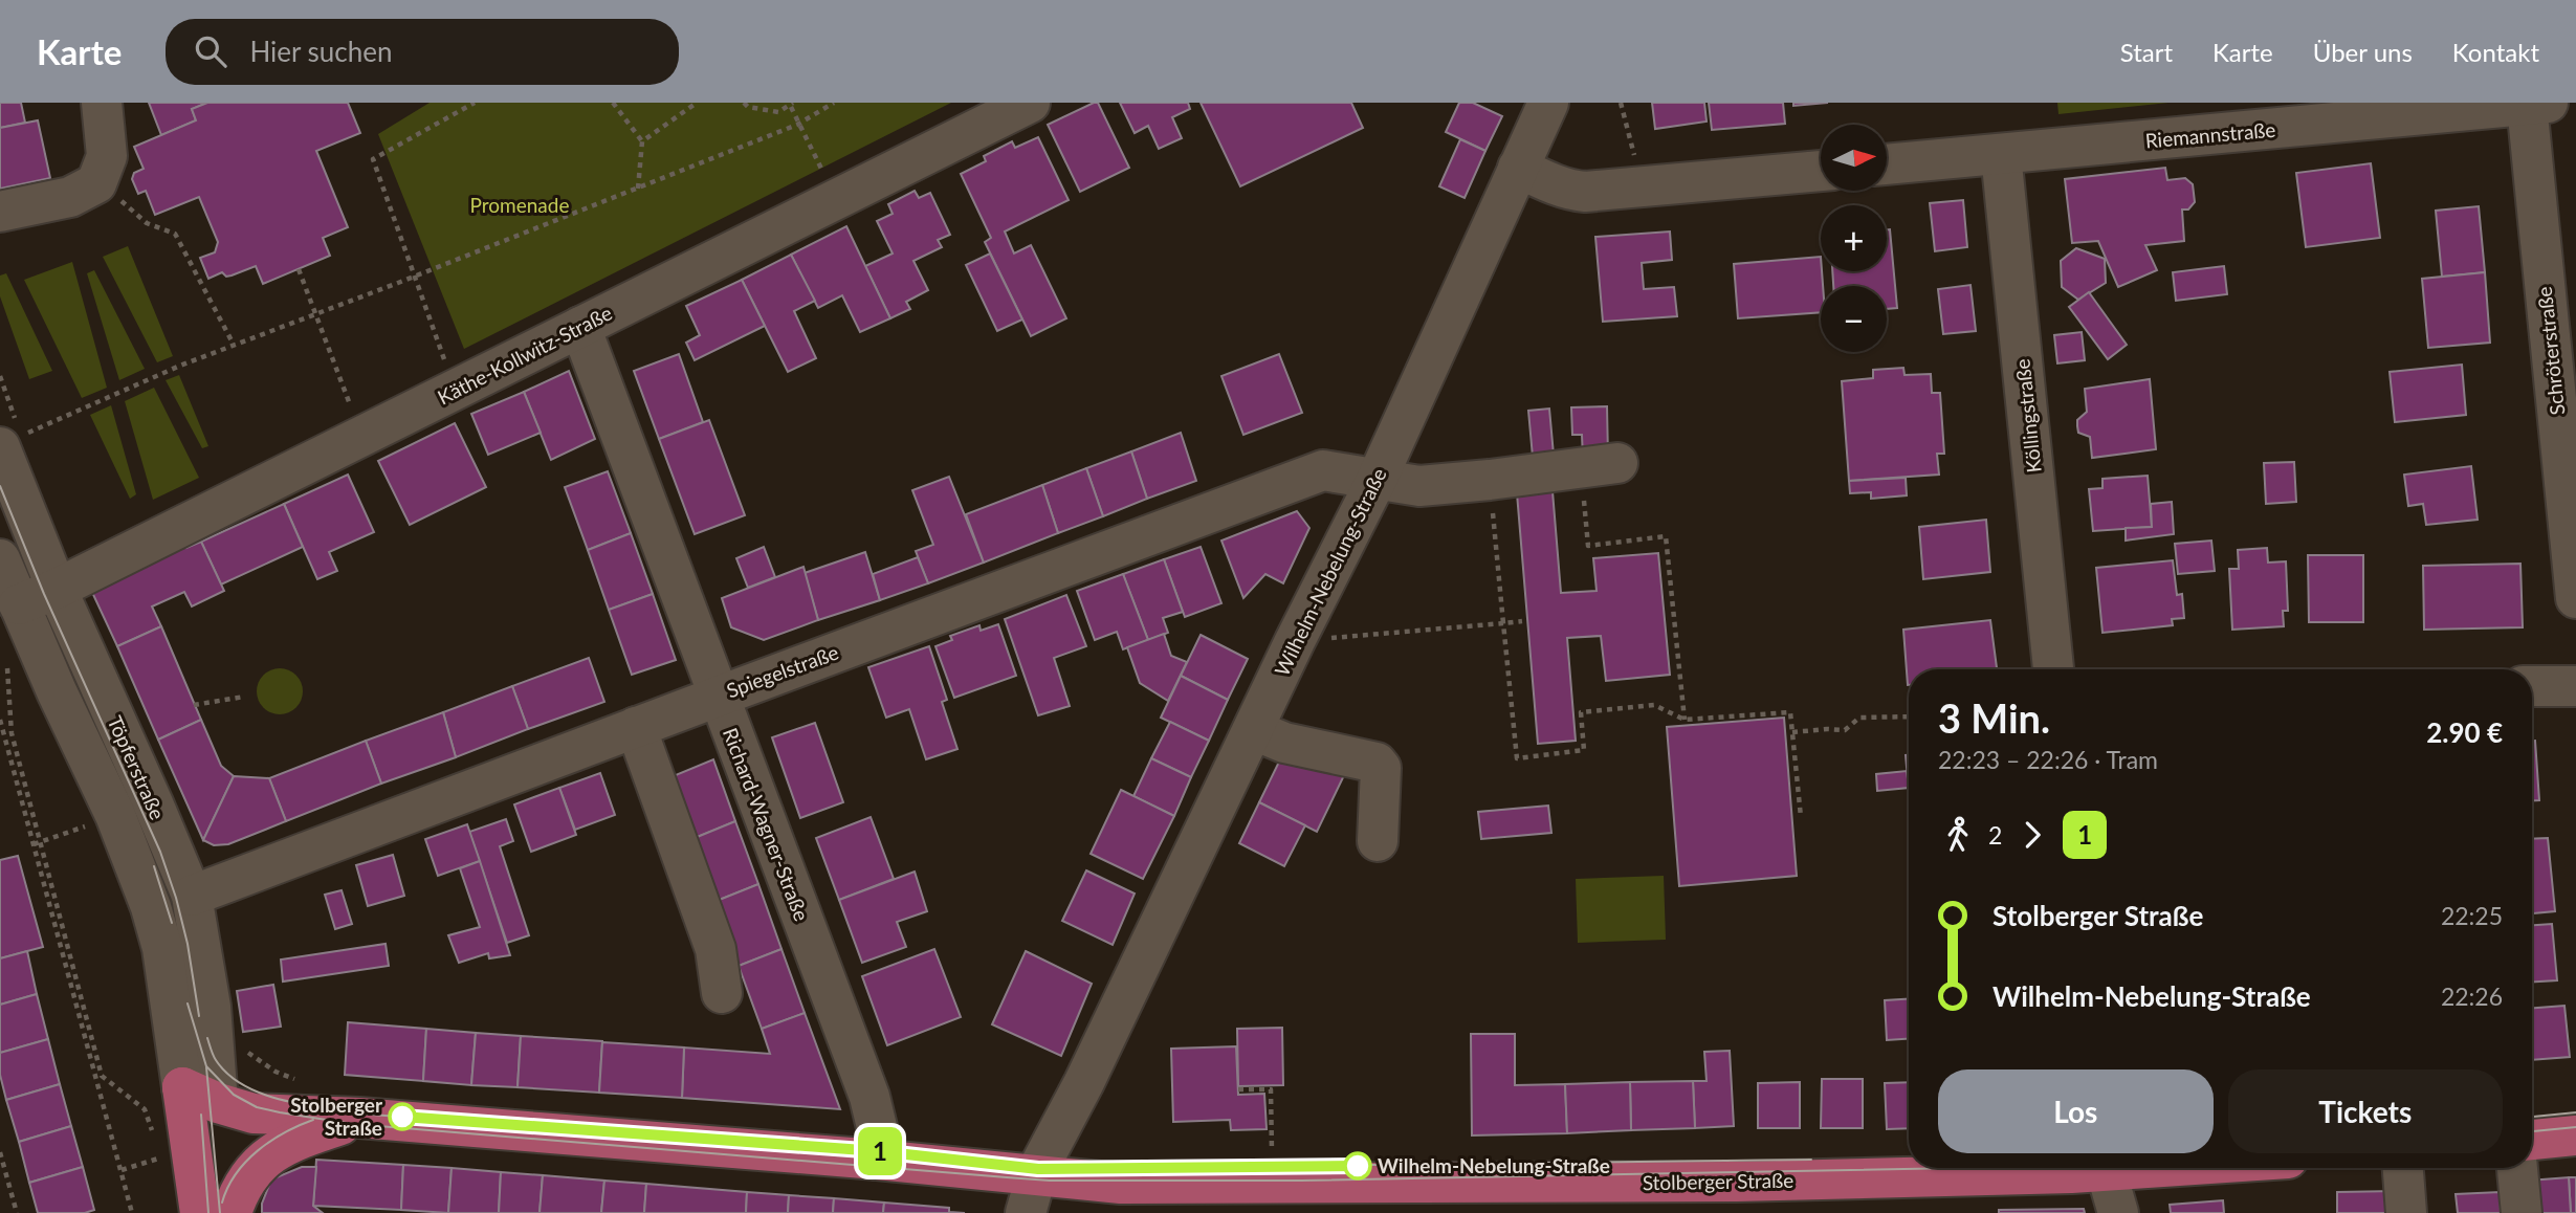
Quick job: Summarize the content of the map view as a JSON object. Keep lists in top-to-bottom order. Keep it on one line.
{"streets":{"main road":["Stolberger Straße"],"street":["Riemannstraße","Schröterstraße","Käthe-Kollwitz-Straße","Köllingstraße","Wilhelm-Nebelung-Straße","Spiegelstraße","Töpferstraße","Richard-Wagner-Straße"]},"crossings":[["Riemannstraße","Schröterstraße"],["Riemannstraße","Köllingstraße"],["Käthe-Kollwitz-Straße","Töpferstraße"],["Käthe-Kollwitz-Straße","Richard-Wagner-Straße"],["Wilhelm-Nebelung-Straße","Spiegelstraße"],["Wilhelm-Nebelung-Straße","Stolberger Straße"],["Spiegelstraße","Töpferstraße"],["Spiegelstraße","Richard-Wagner-Straße"],["Töpferstraße","Stolberger Straße"],["Richard-Wagner-Straße","Stolberger Straße"]],"parks":["Promenade"],"places":["Stolberger Straße","Wilhelm-Nebelung-Straße"],"lines":["tram line 1"],"north":"right","page":{"header":"Karte","search":"Hier suchen","nav":["Start","Karte","Über uns","Kontakt"],"on_map":"1","map_buttons":["+","−"],"heading":["3 Min.","22:23 – 22:26 · Tram","2.90 €"],"legs":["2","1"],"list":[{"name":"Stolberger Straße","value":"22:25"},{"name":"Wilhelm-Nebelung-Straße","value":"22:26"}],"buttons":["Los","Tickets"]}}
